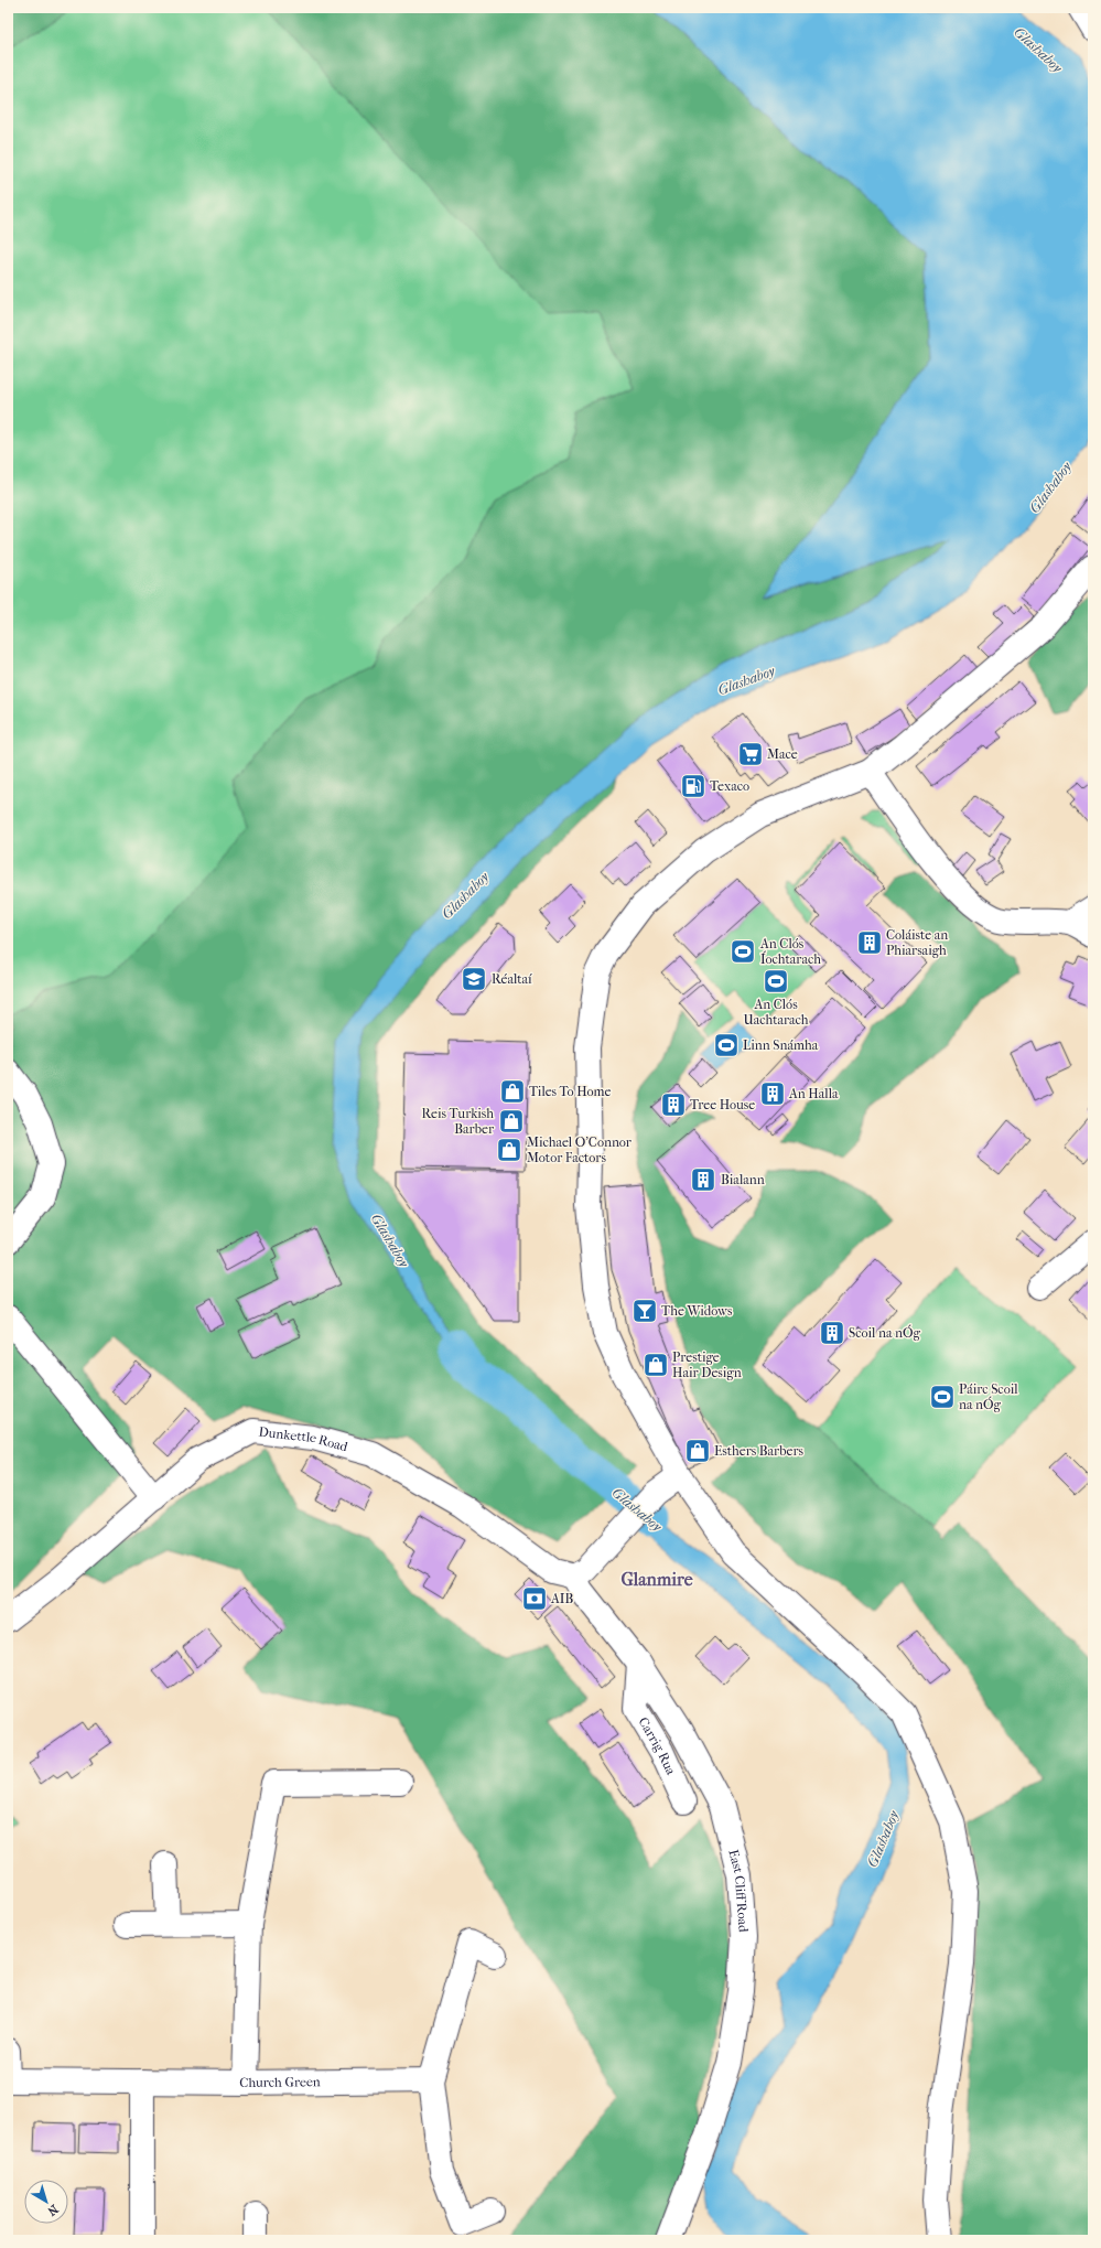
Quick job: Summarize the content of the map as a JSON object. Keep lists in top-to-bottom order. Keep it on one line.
{"streets":{"street":["Dunkettle Road","Carrig Rua","East Cliff Road","Church Green"]},"crossings":[["Dunkettle Road","East Cliff Road"],["Carrig Rua","East Cliff Road"]],"districts":["Glanmire"],"water":["Glashaboy"],"places":{"supermarket":["Mace"],"fuel station":["Texaco"],"building":["Coláiste an Phiarsaigh","An Halla","Tree House","Bialann","Scoil na nÓg"],"sports":["An Clós Íochtarach","An Clós Uachtarach","Linn Snámha","Páirc Scoil na nÓg"],"school or university":["Réaltaí"],"shop":["Tiles To Home","Reis Turkish Barber","Michael O'Connor Motor Factors","Prestige Hair Design","Esthers Barbers"],"bar":["The Widows"],"bank":["AIB"]},"north":"bottom right"}
